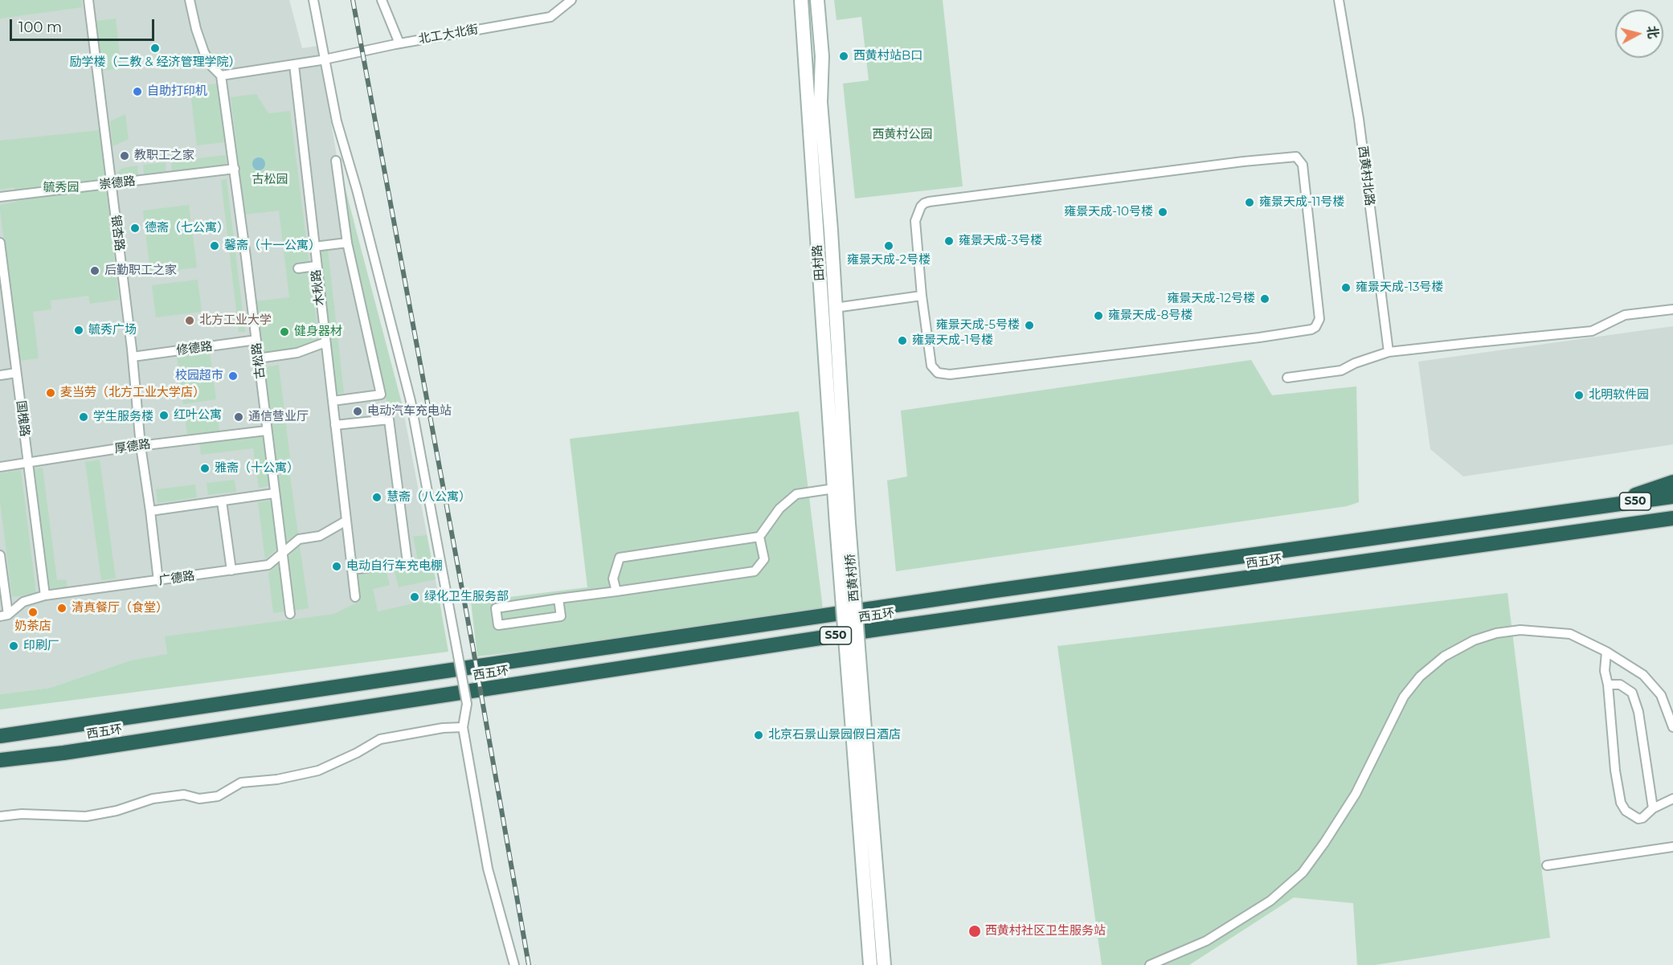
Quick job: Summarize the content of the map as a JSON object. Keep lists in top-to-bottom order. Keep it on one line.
{"streets":{"highway":["S50","西五环"],"main road":["田村路","西黄村桥"],"street":["北工大北街","西黄村北路","崇德路","银杏路","木秋路","修德路","古松路","国槐路","厚德路","广德路"]},"crossings":[["北工大北街","木秋路"],["北工大北街","古松路"],["崇德路","银杏路"],["崇德路","古松路"],["银杏路","修德路"],["银杏路","厚德路"],["银杏路","广德路"],["田村路","西黄村桥"],["木秋路","广德路"],["修德路","古松路"],["古松路","厚德路"],["古松路","广德路"],["国槐路","厚德路"],["国槐路","广德路"]],"parks":["西黄村公园","古松园","毓秀园"],"places":["励学楼（二教 & 经济管理学院）","西黄村站B口","自助打印机","教职工之家","雍景天成-11号楼","雍景天成-10号楼","德斋（七公寓）","雍景天成-3号楼","馨斋（十一公寓）","雍景天成-2号楼","后勤职工之家","雍景天成-13号楼","雍景天成-12号楼","雍景天成-8号楼","北方工业大学","雍景天成-5号楼","毓秀广场","健身器材","雍景天成-1号楼","校园超市","麦当劳（北方工业大学店）","北明软件园","电动汽车充电站","红叶公寓","学生服务楼","通信营业厅","雅斋（十公寓）","慧斋（八公寓）","电动自行车充电棚","绿化卫生服务部","清真餐厅（食堂）","奶茶店","印刷厂","北京石景山景园假日酒店","西黄村社区卫生服务站"],"scale_bar":"100 m","north":"right"}
